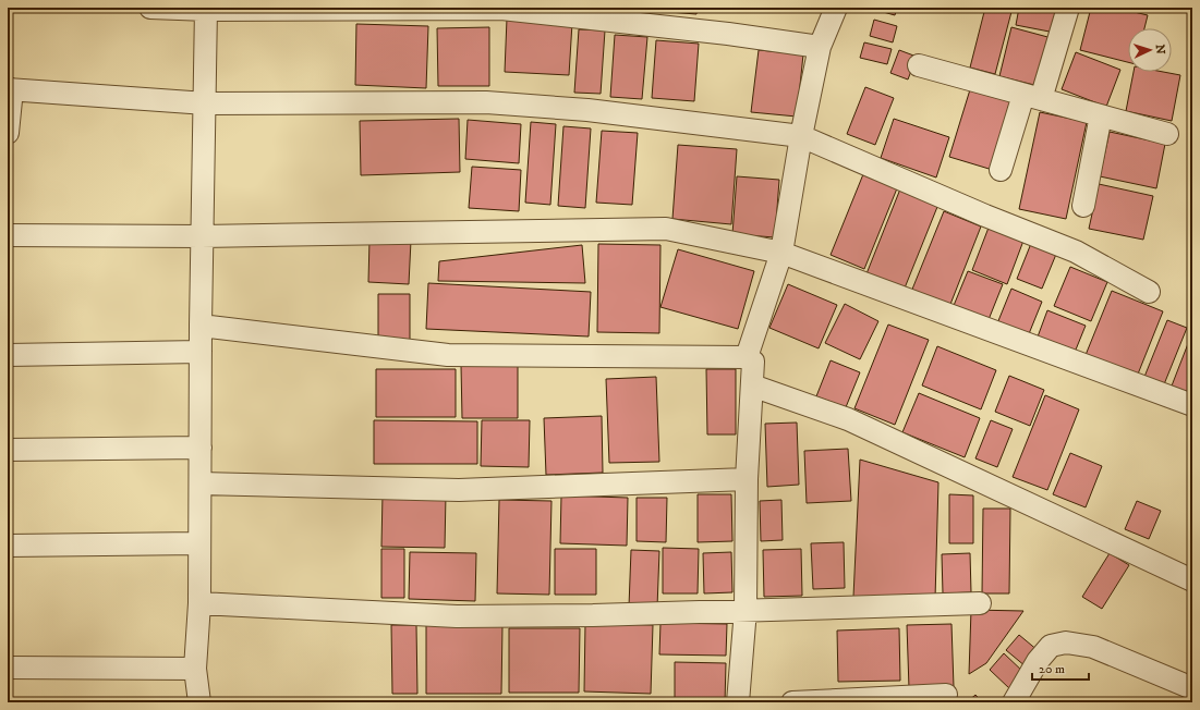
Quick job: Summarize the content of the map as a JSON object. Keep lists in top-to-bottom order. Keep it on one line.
{"scale_bar":"20 m","north":"right"}
